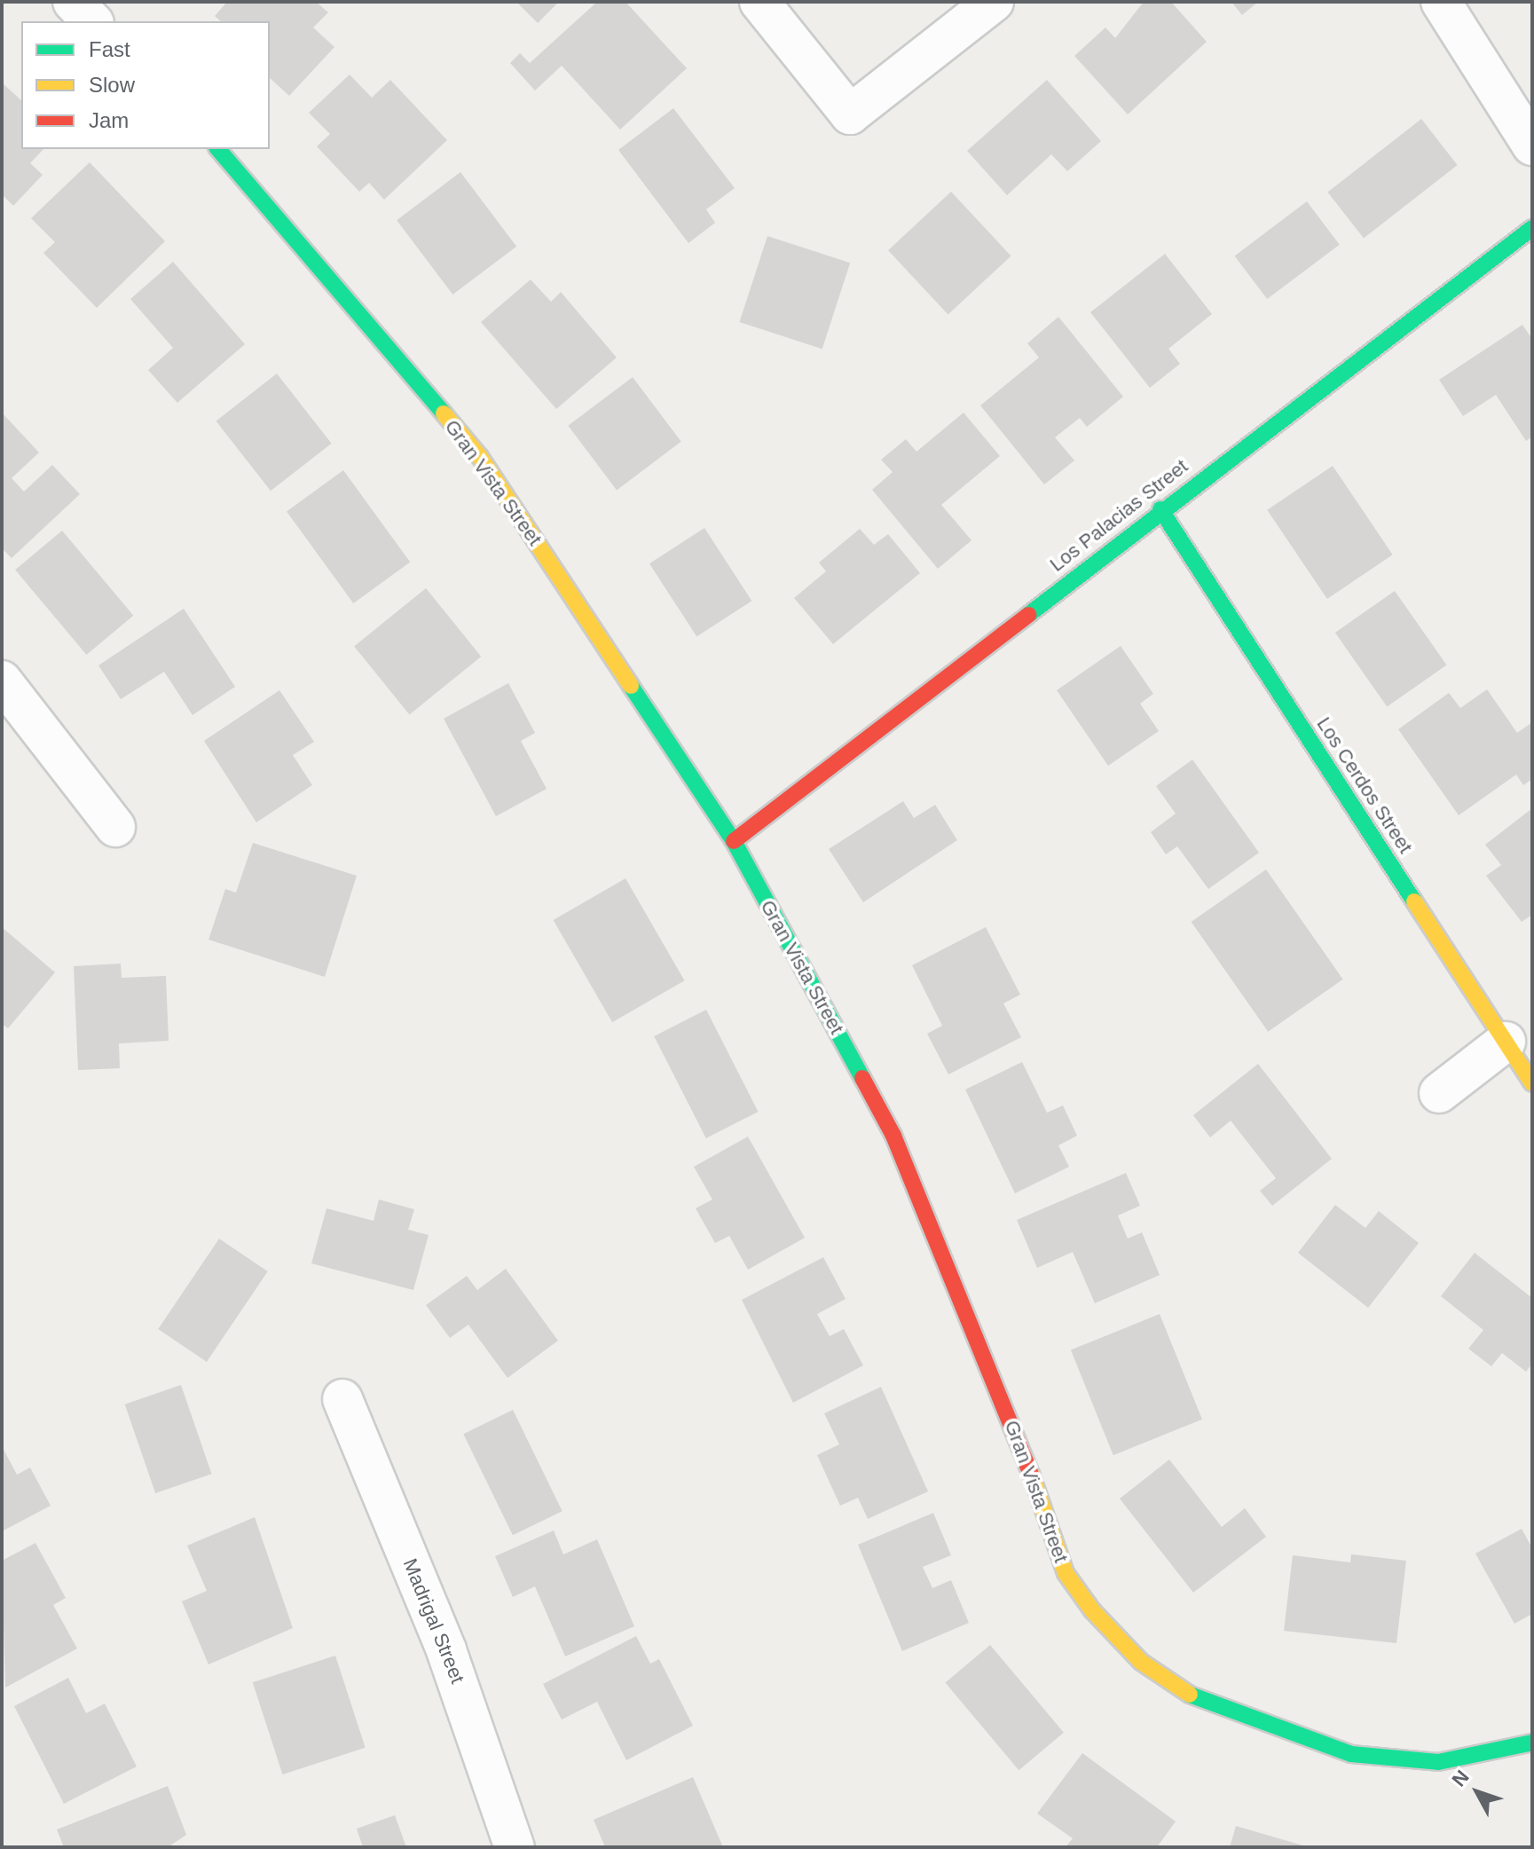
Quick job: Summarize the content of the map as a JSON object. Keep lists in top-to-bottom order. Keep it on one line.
{"streets":{"street":["Gran Vista Street","Los Palacias Street","Los Cerdos Street","Madrigal Street"]},"crossings":[["Gran Vista Street","Los Palacias Street"],["Los Palacias Street","Los Cerdos Street"]],"legend":["Fast","Slow","Jam"],"north":"top left"}
